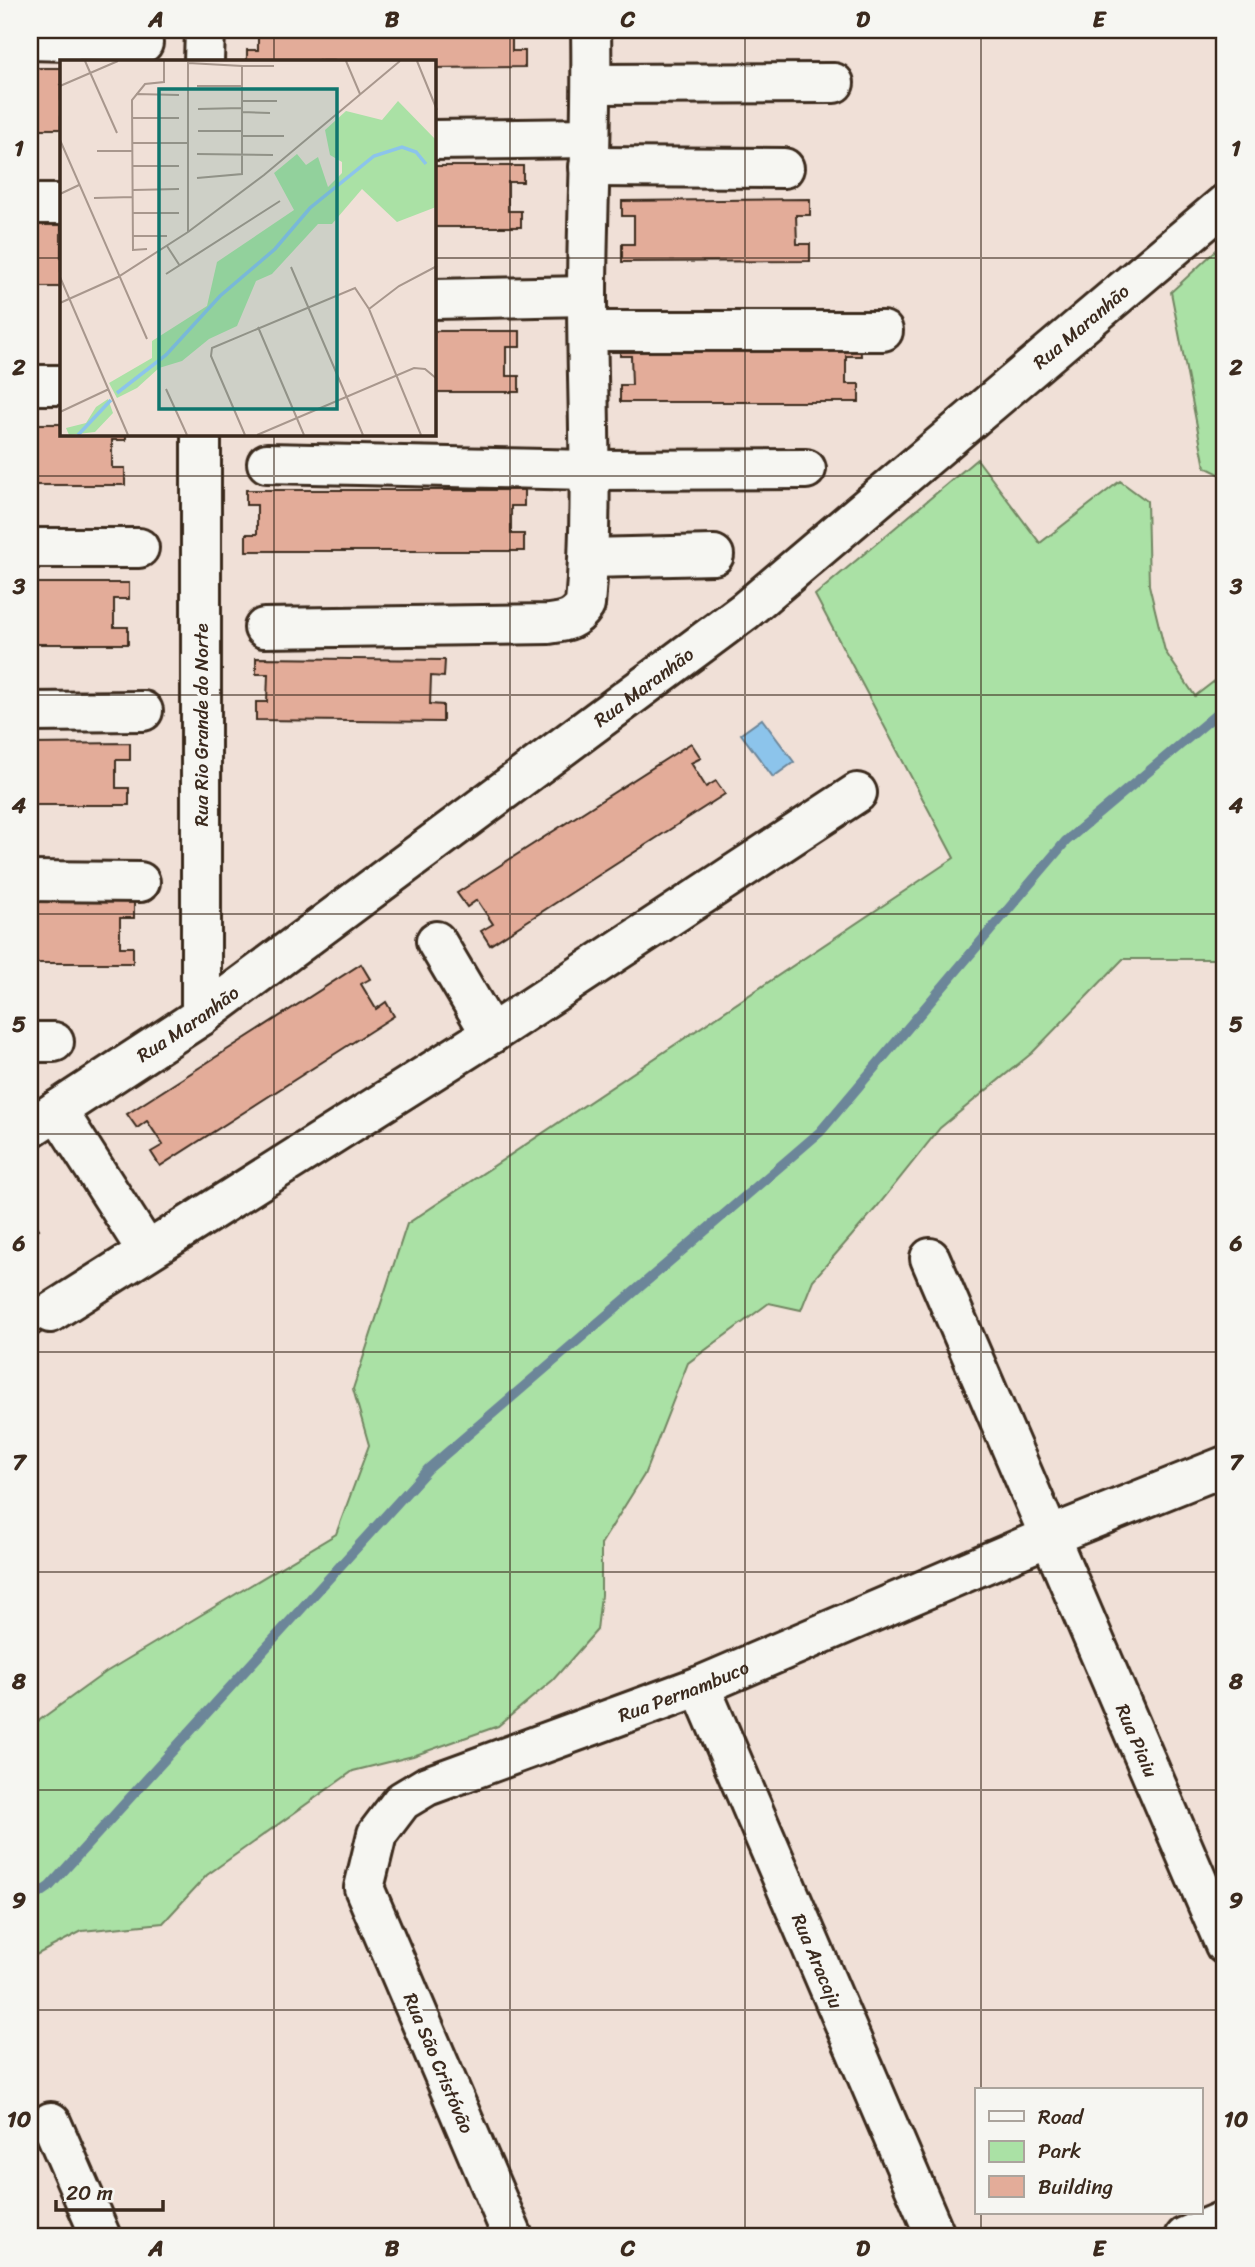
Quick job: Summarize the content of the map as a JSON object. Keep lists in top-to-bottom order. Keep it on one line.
{"streets":{"street":["Rua Maranhão","Rua Rio Grande do Norte","Rua Pernambuco","Rua Piaiu","Rua Aracaju","Rua São Cristóvão"]},"crossings":[["Rua Maranhão","Rua Rio Grande do Norte"],["Rua Pernambuco","Rua Piaiu"],["Rua Pernambuco","Rua Aracaju"],["Rua Pernambuco","Rua São Cristóvão"]],"legend":["Road","Park","Building"],"scale_bar":"20 m","grid":{"columns":["A","B","C","D","E"],"rows":["1","2","3","4","5","6","7","8","9","10"]}}
